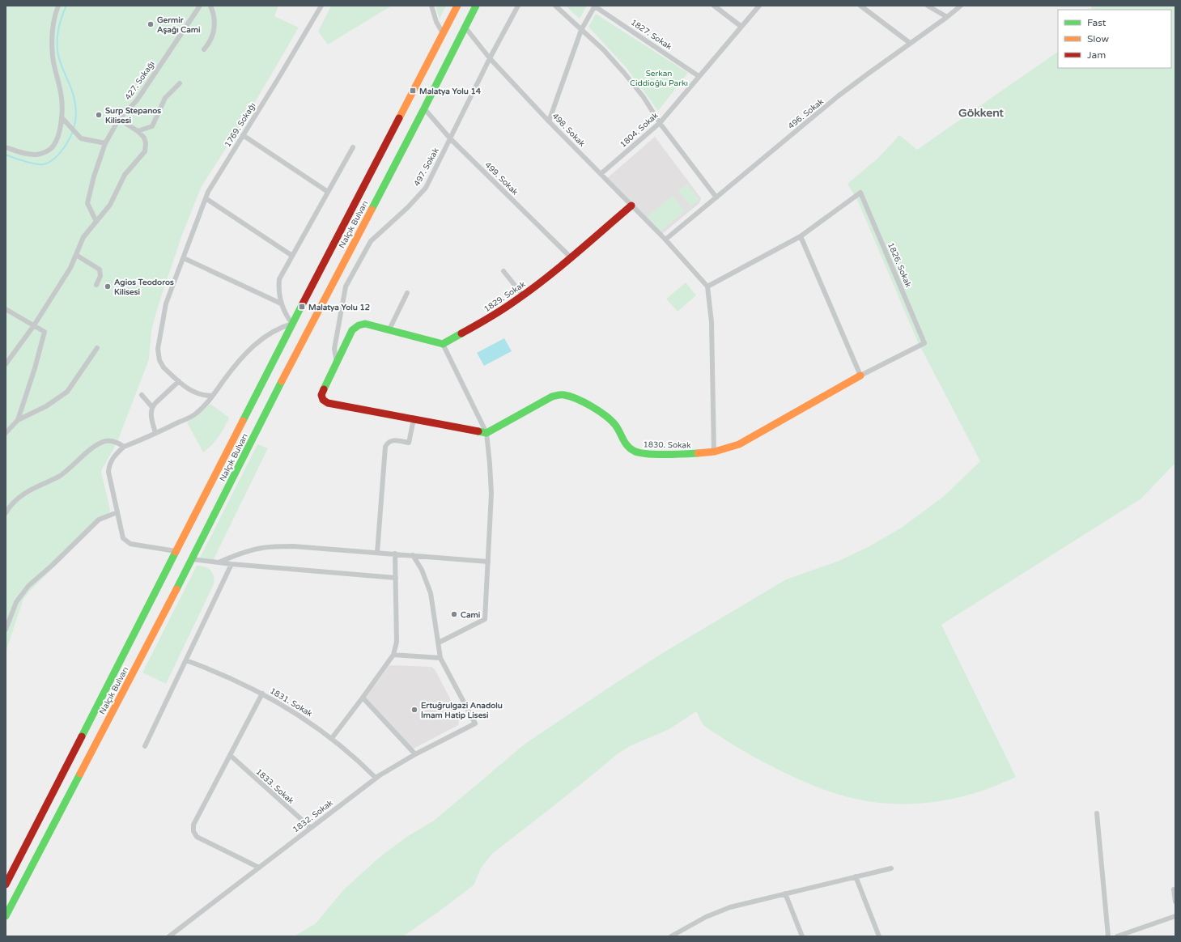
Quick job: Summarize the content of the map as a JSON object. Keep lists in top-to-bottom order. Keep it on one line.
{"streets":{"main road":["Nalçık Bulvarı","1829. Sokak","1830. Sokak"],"street":["1827. Sokak","427. Sokağı","496. Sokak","1769. Sokağı","498. Sokak","1804. Sokak","497. Sokak","499. Sokak","1826. Sokak","1831. Sokak","1833. Sokak","1832. Sokak"]},"crossings":[["1827. Sokak","1804. Sokak"],["496. Sokak","498. Sokak"],["498. Sokak","1804. Sokak"],["498. Sokak","497. Sokak"],["498. Sokak","Nalçık Bulvarı"],["498. Sokak","1829. Sokak"],["497. Sokak","499. Sokak"],["499. Sokak","Nalçık Bulvarı"],["499. Sokak","1829. Sokak"],["1826. Sokak","1830. Sokak"],["1831. Sokak","1832. Sokak"],["1833. Sokak","1832. Sokak"]],"districts":["Gökkent"],"parks":["Serkan Ciddioğlu Parkı"],"places":{"other":["Germir Aşağı Cami","Surp Stepanos Kilisesi","Agios Teodoros Kilisesi","Cami","Ertuğrulgazi Anadolu İmam Hatip Lisesi"],"transit":["Malatya Yolu 14","Malatya Yolu 12"]},"legend":["Fast","Slow","Jam"]}
